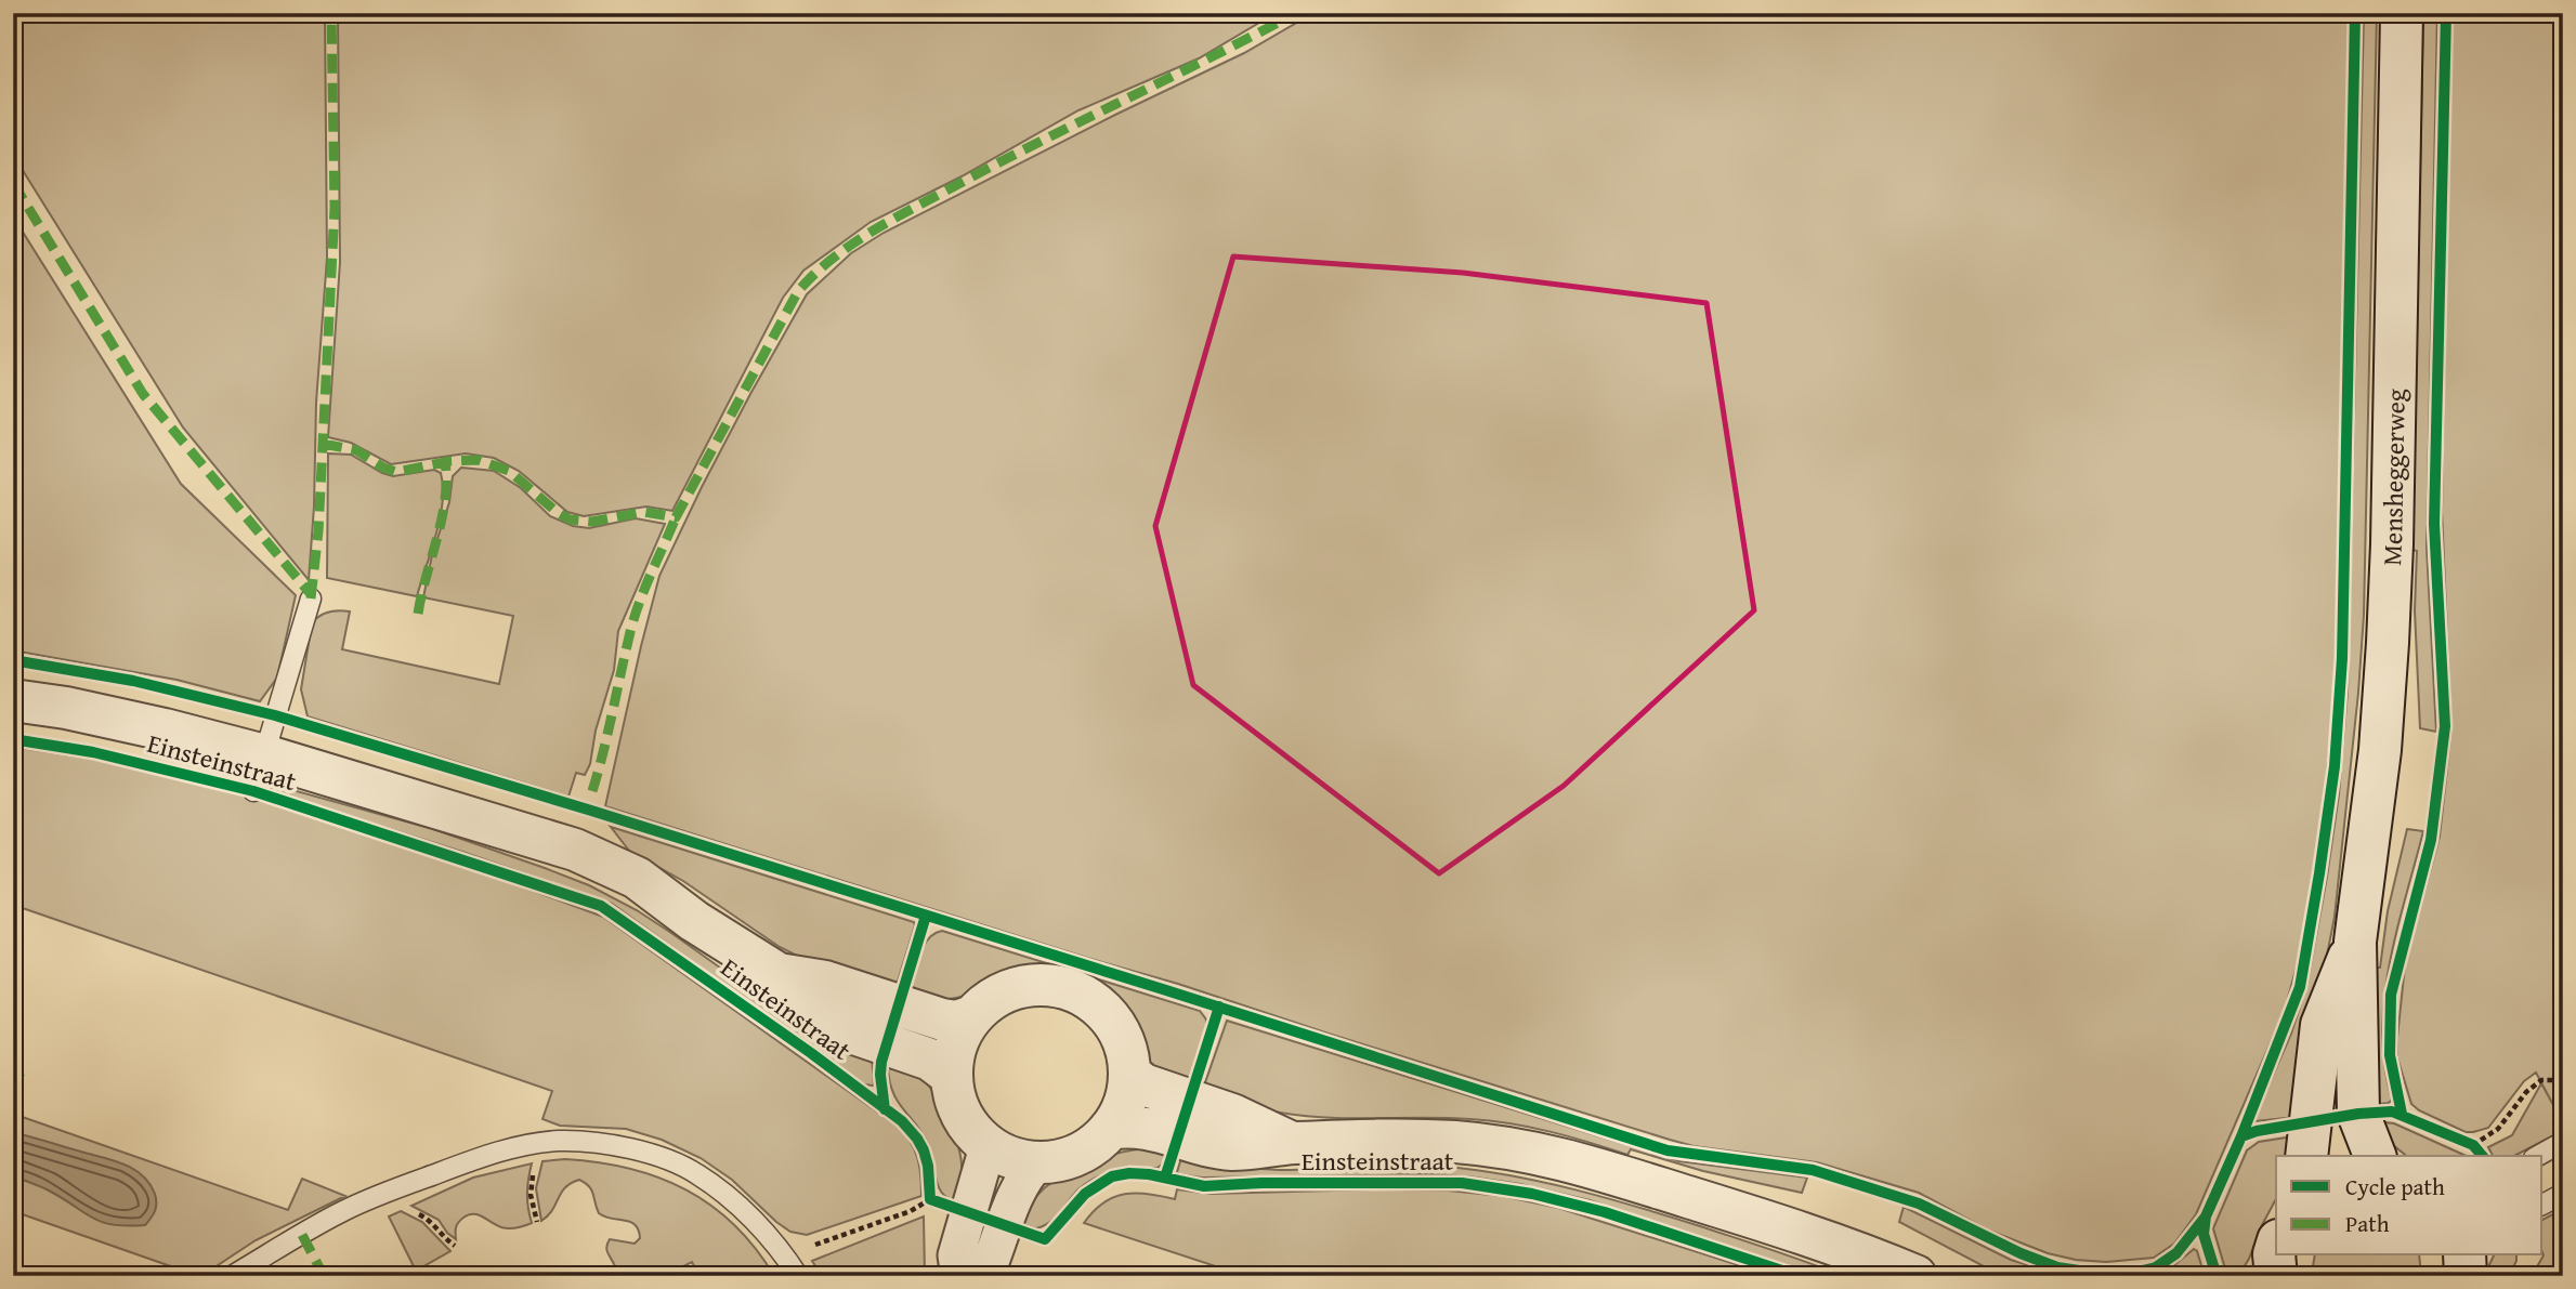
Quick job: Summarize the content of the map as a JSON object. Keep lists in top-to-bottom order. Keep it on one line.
{"streets":{"street":["Mensheggerweg","Einsteinstraat"]},"legend":["Cycle path","Path"]}
